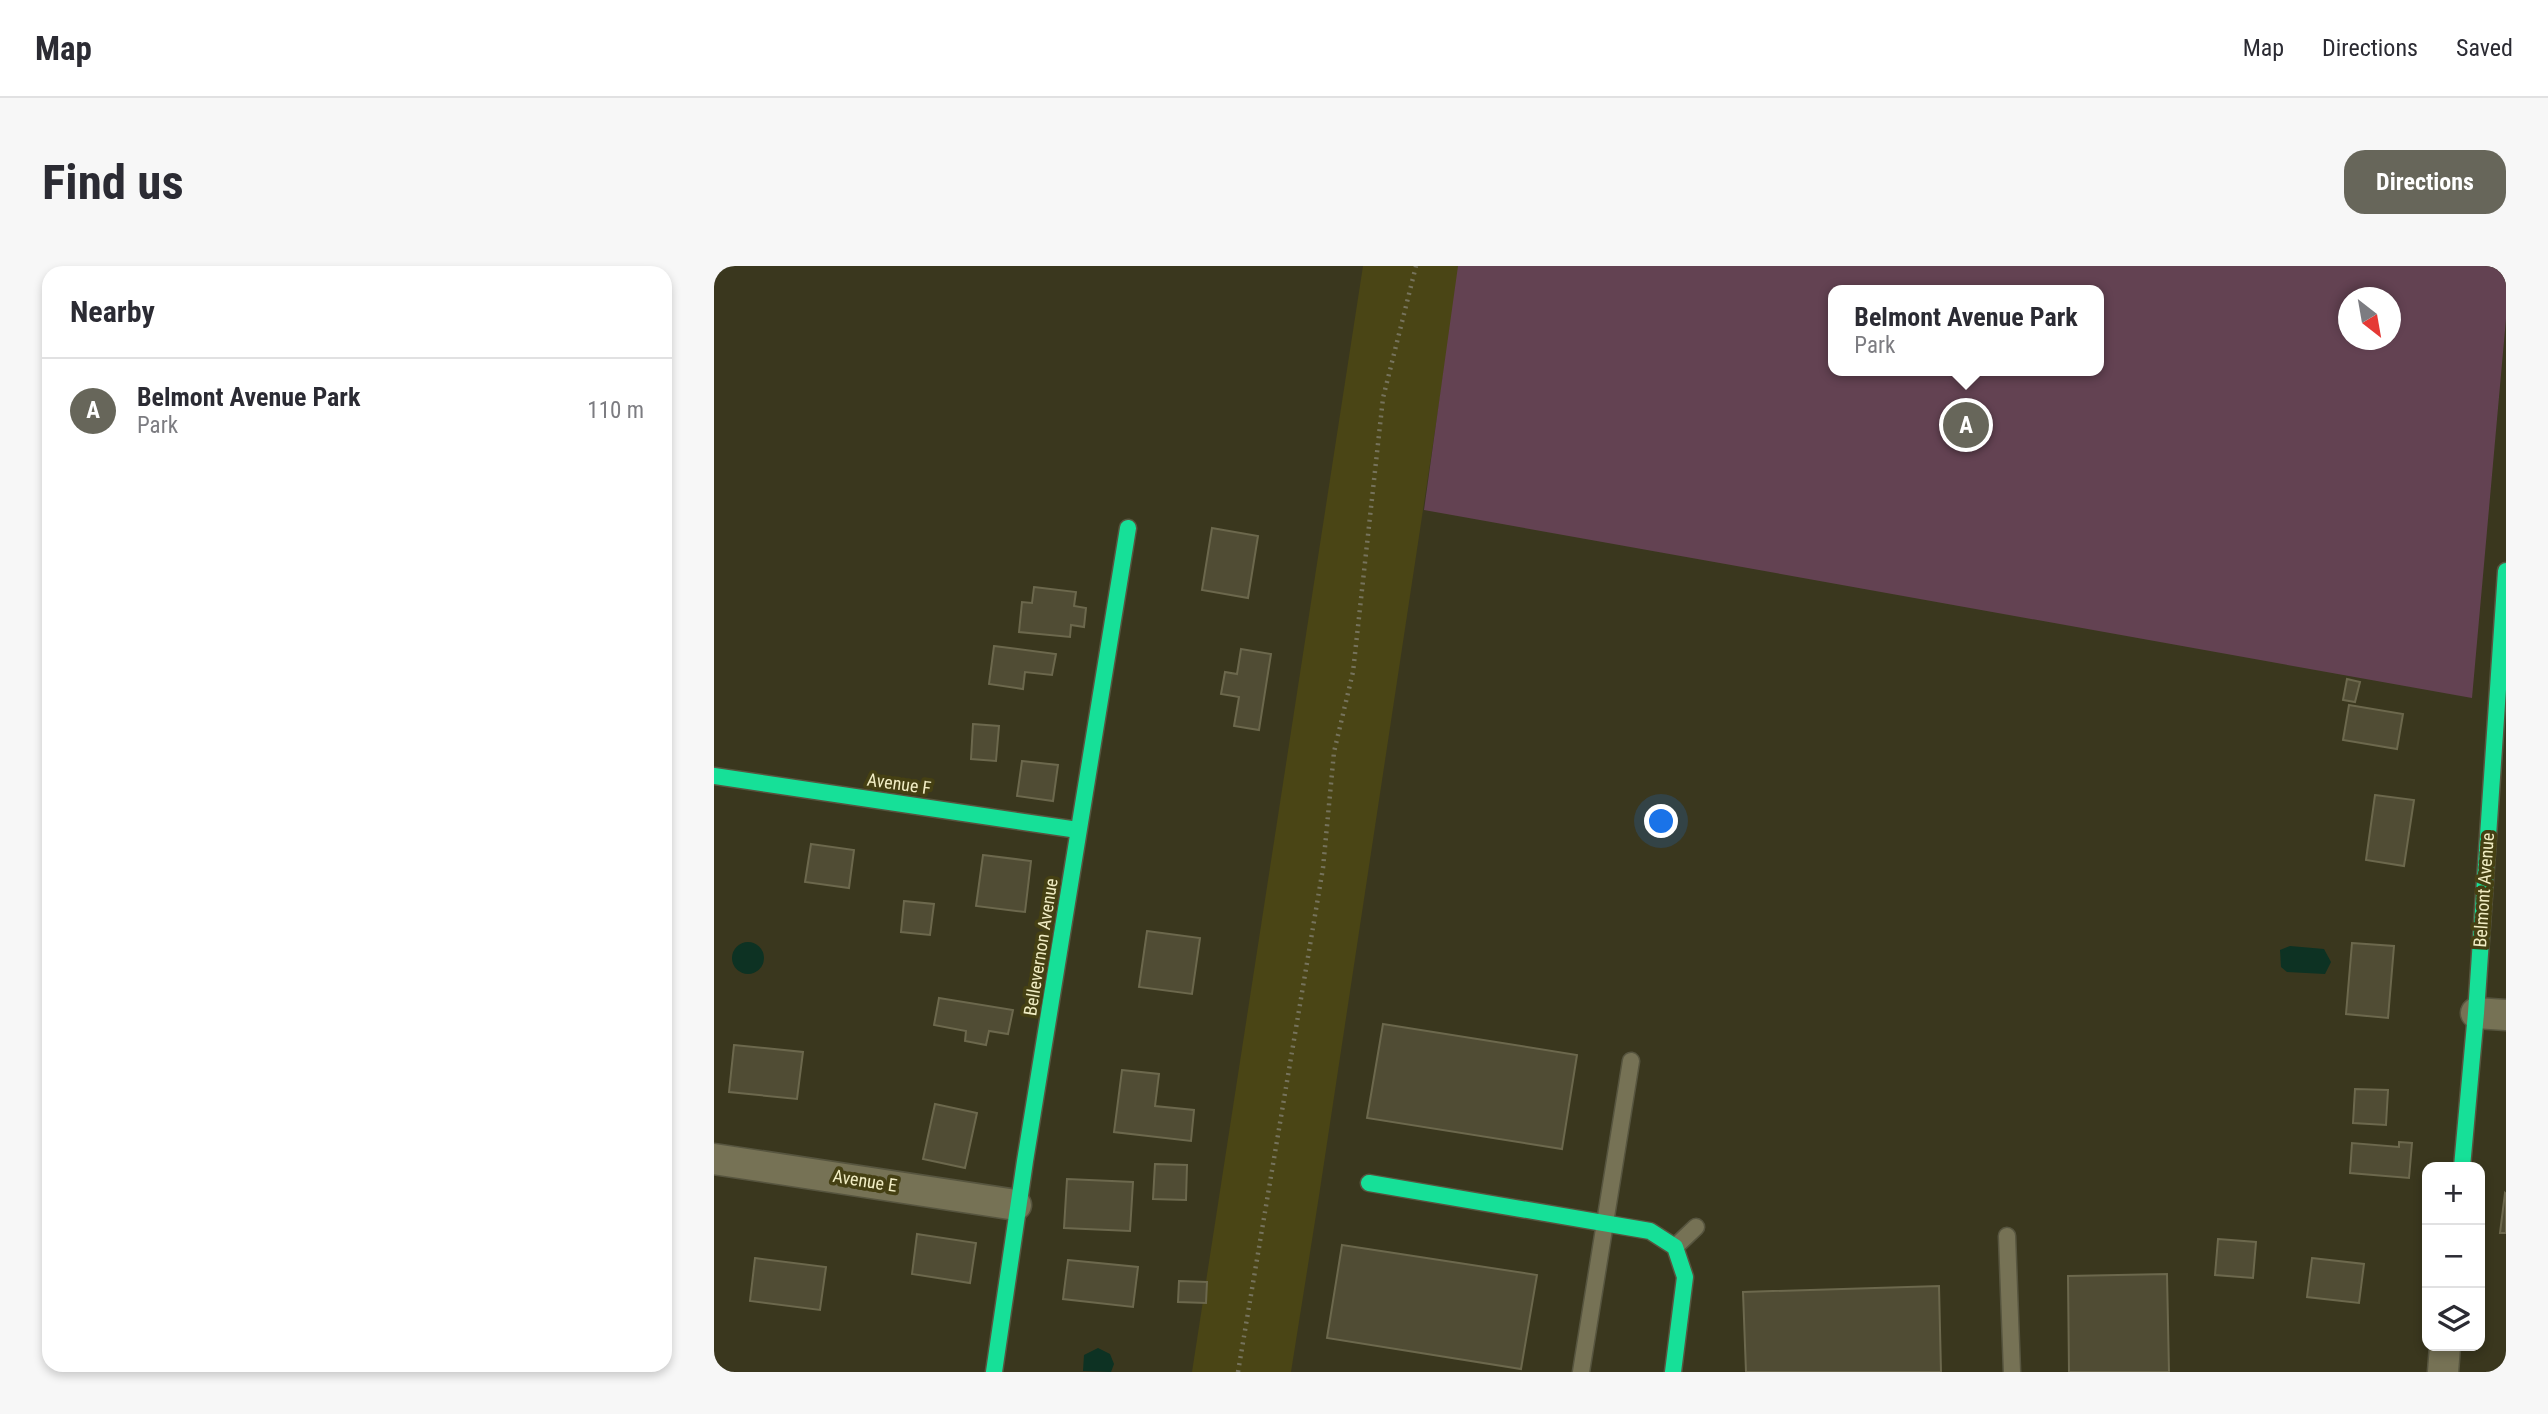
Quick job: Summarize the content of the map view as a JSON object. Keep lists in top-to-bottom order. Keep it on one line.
{"streets":{"street":["Avenue F","Belmont Avenue","Bellevernon Avenue","Avenue E"]},"crossings":[["Avenue F","Bellevernon Avenue"],["Bellevernon Avenue","Avenue E"]],"north":"bottom right","page":{"header":"Map","nav":["Map","Directions","Saved"],"buttons":"Directions","title":"Find us","heading":"Nearby","popup":["Belmont Avenue Park","Park"],"list":[{"mark":"A","name":"Belmont Avenue Park","note":"Park","value":"110 m"}],"pins":"A","map_buttons":["+","−"]}}
